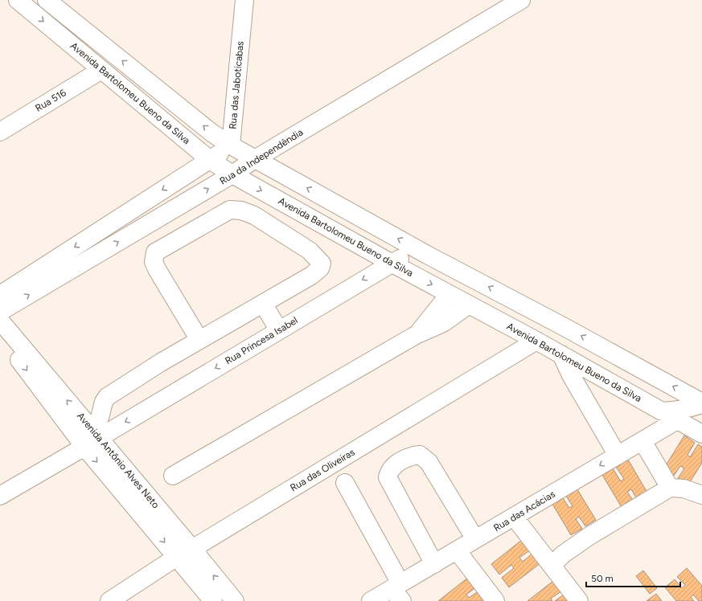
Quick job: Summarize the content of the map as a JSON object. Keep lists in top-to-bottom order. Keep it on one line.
{"streets":{"street":["Rua das Jaboticabas","Avenida Bartolomeu Bueno da Silva","Rua 516","Rua da Independêndia","Rua Princesa Isabel","Avenida Antônio Alves Neto","Rua das Oliveiras","Rua das Acácias"]},"crossings":[["Rua das Jaboticabas","Avenida Bartolomeu Bueno da Silva"],["Avenida Bartolomeu Bueno da Silva","Rua 516"],["Avenida Bartolomeu Bueno da Silva","Rua da Independêndia"],["Avenida Bartolomeu Bueno da Silva","Rua Princesa Isabel"],["Avenida Bartolomeu Bueno da Silva","Rua das Oliveiras"],["Avenida Bartolomeu Bueno da Silva","Rua das Acácias"],["Rua Princesa Isabel","Avenida Antônio Alves Neto"],["Avenida Antônio Alves Neto","Rua das Oliveiras"]],"scale_bar":"50 m"}
